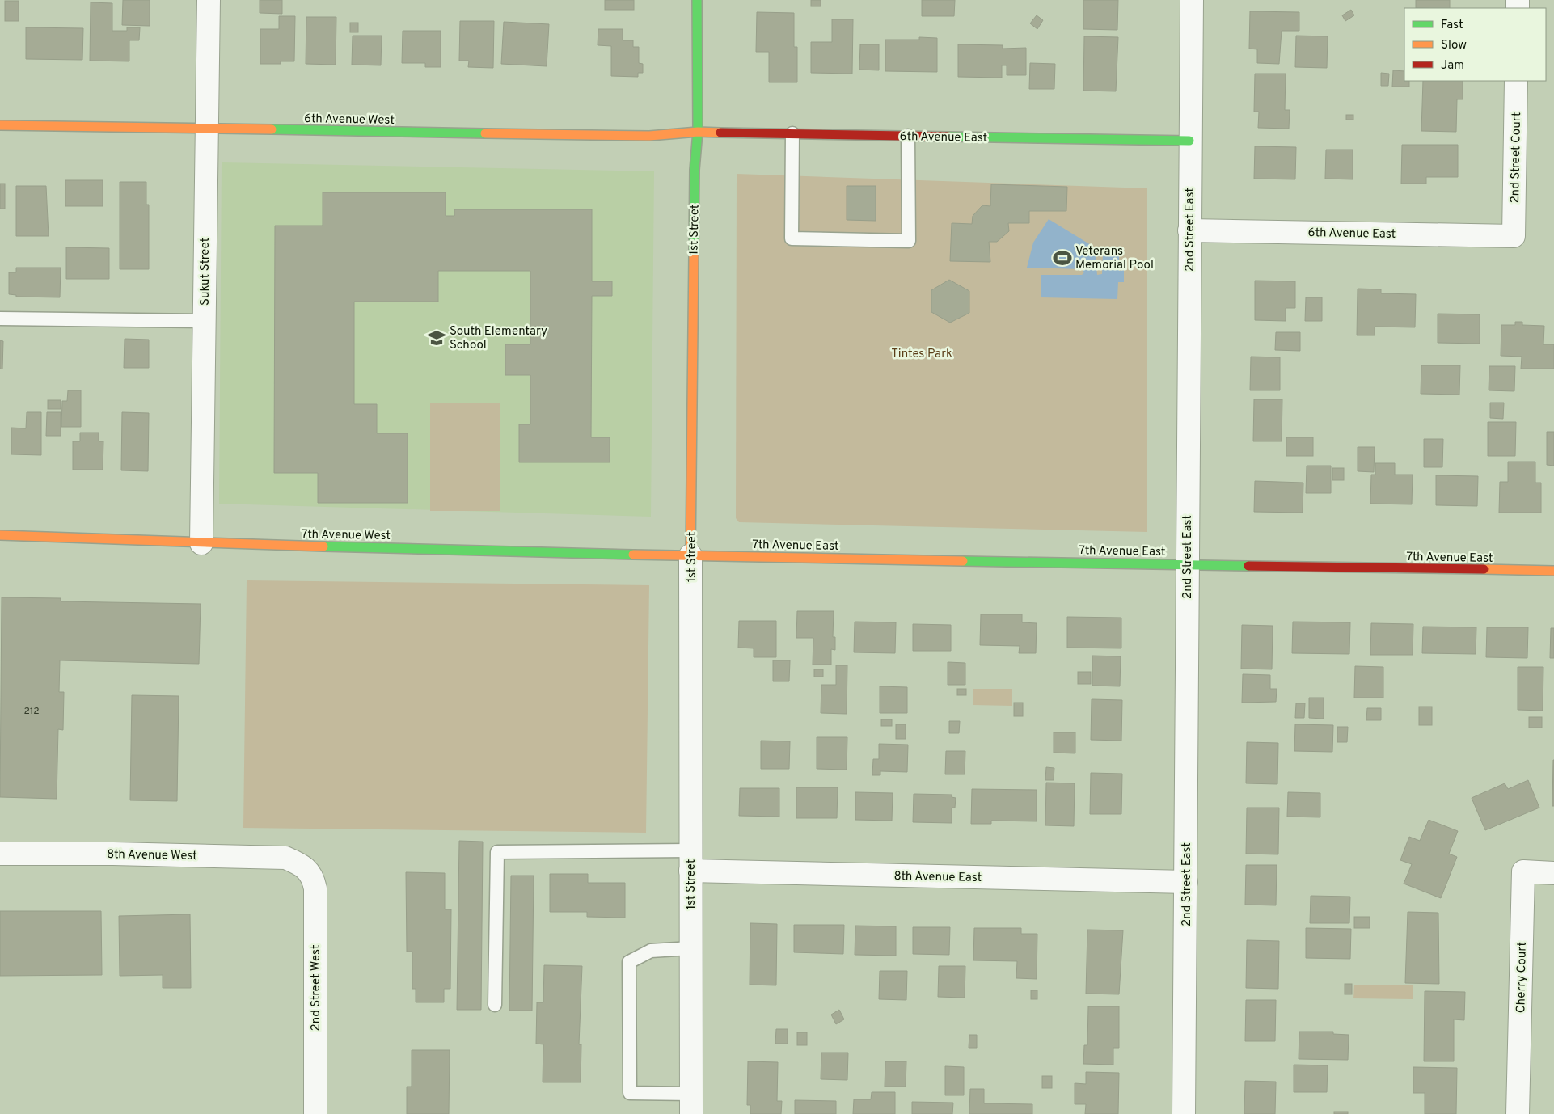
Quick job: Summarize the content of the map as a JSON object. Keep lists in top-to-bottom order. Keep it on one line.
{"streets":{"street":["6th Avenue West","6th Avenue East","2nd Street Court","1st Street","2nd Street East","Sukut Street","7th Avenue West","7th Avenue East","8th Avenue West","8th Avenue East","Cherry Court","2nd Street West"]},"crossings":[["6th Avenue West","6th Avenue East"],["6th Avenue West","1st Street"],["6th Avenue West","Sukut Street"],["6th Avenue East","2nd Street Court"],["6th Avenue East","1st Street"],["6th Avenue East","2nd Street East"],["1st Street","7th Avenue West"],["1st Street","7th Avenue East"],["1st Street","8th Avenue East"],["2nd Street East","7th Avenue East"],["2nd Street East","8th Avenue East"],["Sukut Street","7th Avenue West"],["7th Avenue West","7th Avenue East"],["8th Avenue West","2nd Street West"]],"parks":["Tintes Park"],"places":{"sports":["Veterans Memorial Pool"],"school or university":["South Elementary School"]},"house_numbers":["212"],"legend":["Fast","Slow","Jam"]}
